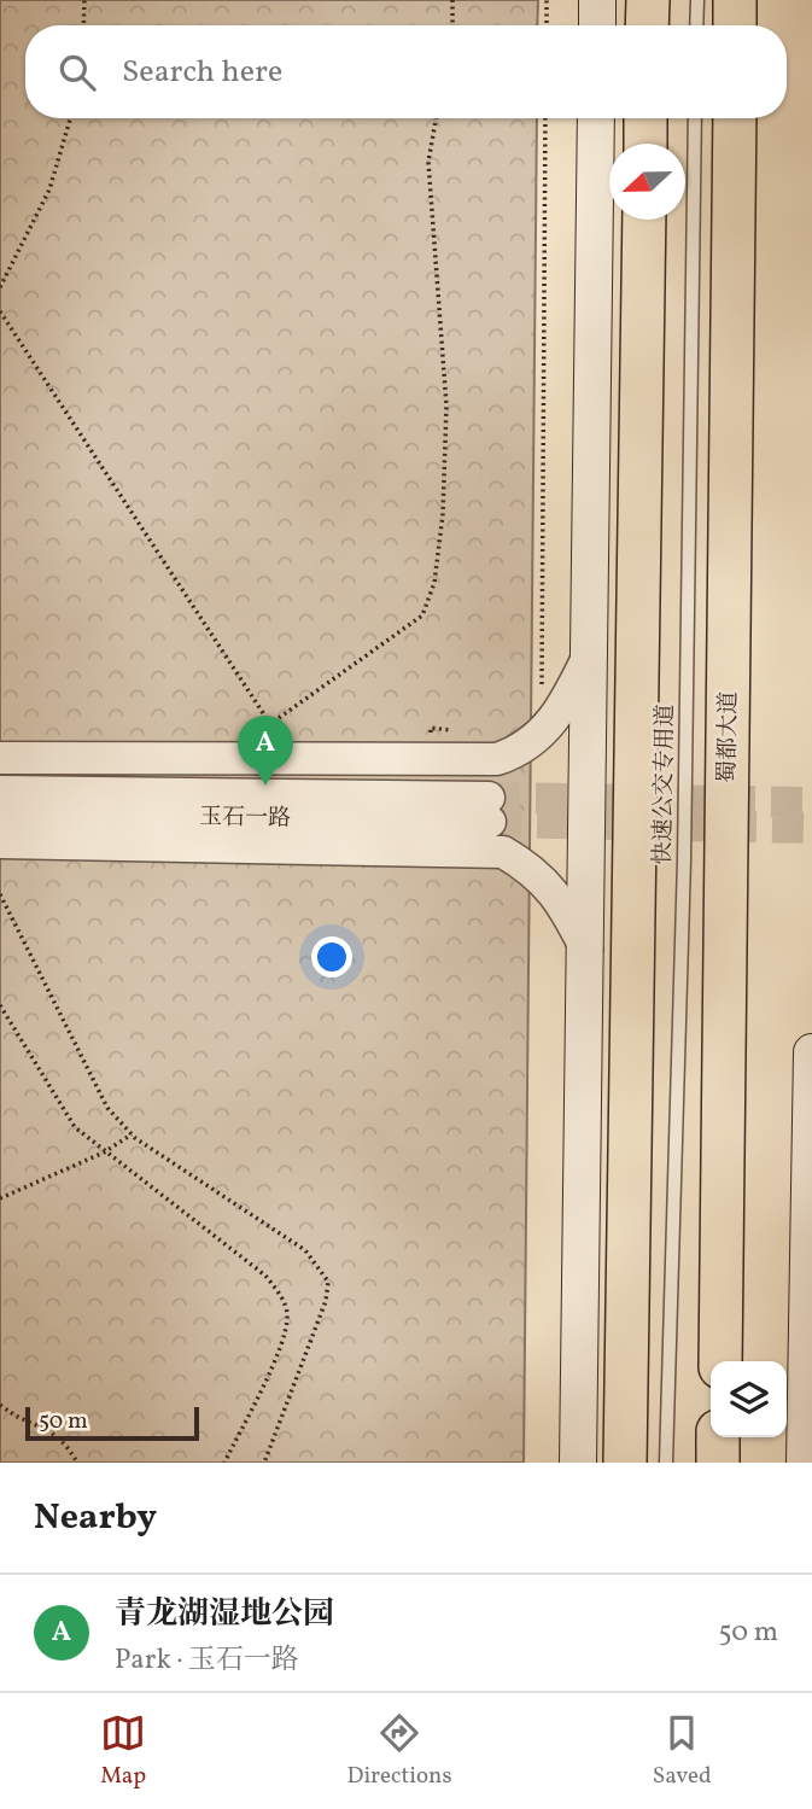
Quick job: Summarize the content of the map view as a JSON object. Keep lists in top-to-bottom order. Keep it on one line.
{"streets":{"highway":["蜀都大道"],"street":["玉石一路"],"lane":["快速公交专用道"]},"scale_bar":"50 m","north":"left","page":{"search":"Search here","pins":"A","scale":"50 m","heading":"Nearby","list":[{"mark":"A","name":"青龙湖湿地公园","note":"Park · 玉石一路","value":"50 m"}],"nav":["Map","Directions","Saved"]}}
